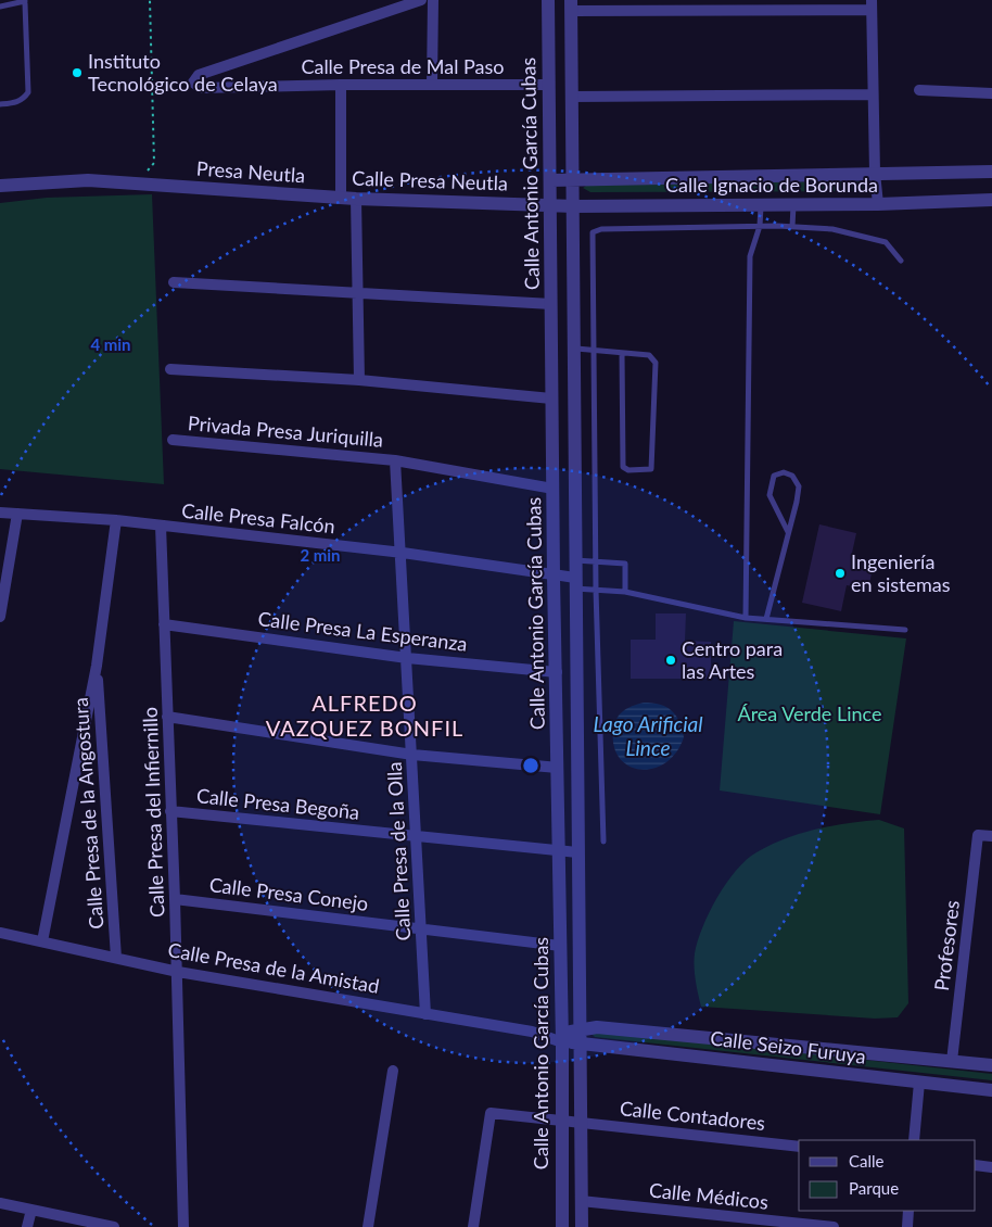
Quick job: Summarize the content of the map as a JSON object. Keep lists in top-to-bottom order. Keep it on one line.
{"streets":{"street":["Calle Presa de Mal Paso","Presa Neutla","Calle Antonio García Cubas","Calle Presa Neutla","Calle Ignacio de Borunda","Privada Presa Juriquilla","Calle Presa Falcón","Calle Presa La Esperanza","Calle Presa Begoña","Calle Presa del Infiernillo","Calle Presa de la Angostura","Calle Presa de la Olla","Calle Presa Conejo","Profesores","Calle Presa de la Amistad","Calle Seizo Furuya","Calle Contadores","Calle Médicos"]},"crossings":[["Calle Presa de Mal Paso","Calle Antonio García Cubas"],["Presa Neutla","Calle Presa Neutla"],["Calle Antonio García Cubas","Calle Presa Neutla"],["Calle Antonio García Cubas","Calle Ignacio de Borunda"],["Calle Antonio García Cubas","Privada Presa Juriquilla"],["Calle Antonio García Cubas","Calle Presa Falcón"],["Calle Antonio García Cubas","Calle Presa La Esperanza"],["Calle Antonio García Cubas","Calle Presa Begoña"],["Calle Antonio García Cubas","Calle Presa Conejo"],["Calle Antonio García Cubas","Calle Presa de la Amistad"],["Calle Antonio García Cubas","Calle Seizo Furuya"],["Calle Antonio García Cubas","Calle Contadores"],["Calle Antonio García Cubas","Calle Médicos"],["Calle Presa Neutla","Calle Ignacio de Borunda"],["Privada Presa Juriquilla","Calle Presa de la Olla"],["Calle Presa Falcón","Calle Presa del Infiernillo"],["Calle Presa Falcón","Calle Presa de la Angostura"],["Calle Presa Falcón","Calle Presa de la Olla"],["Calle Presa La Esperanza","Calle Presa del Infiernillo"],["Calle Presa La Esperanza","Calle Presa de la Olla"],["Calle Presa Begoña","Calle Presa del Infiernillo"],["Calle Presa Begoña","Calle Presa de la Olla"],["Calle Presa del Infiernillo","Calle Presa Conejo"],["Calle Presa del Infiernillo","Calle Presa de la Amistad"],["Calle Presa de la Angostura","Calle Presa de la Amistad"],["Calle Presa de la Olla","Calle Presa Conejo"],["Calle Presa de la Olla","Calle Presa de la Amistad"],["Profesores","Calle Seizo Furuya"],["Calle Presa de la Amistad","Calle Seizo Furuya"]],"districts":["ALFREDO VAZQUEZ BONFIL"],"water":["Lago Arificial Lince"],"parks":["Área Verde Lince"],"places":["Instituto Tecnológico de Celaya","Ingeniería en sistemas","Centro para las Artes"],"legend":["Calle","Parque"],"rings":["4 min","2 min"]}
